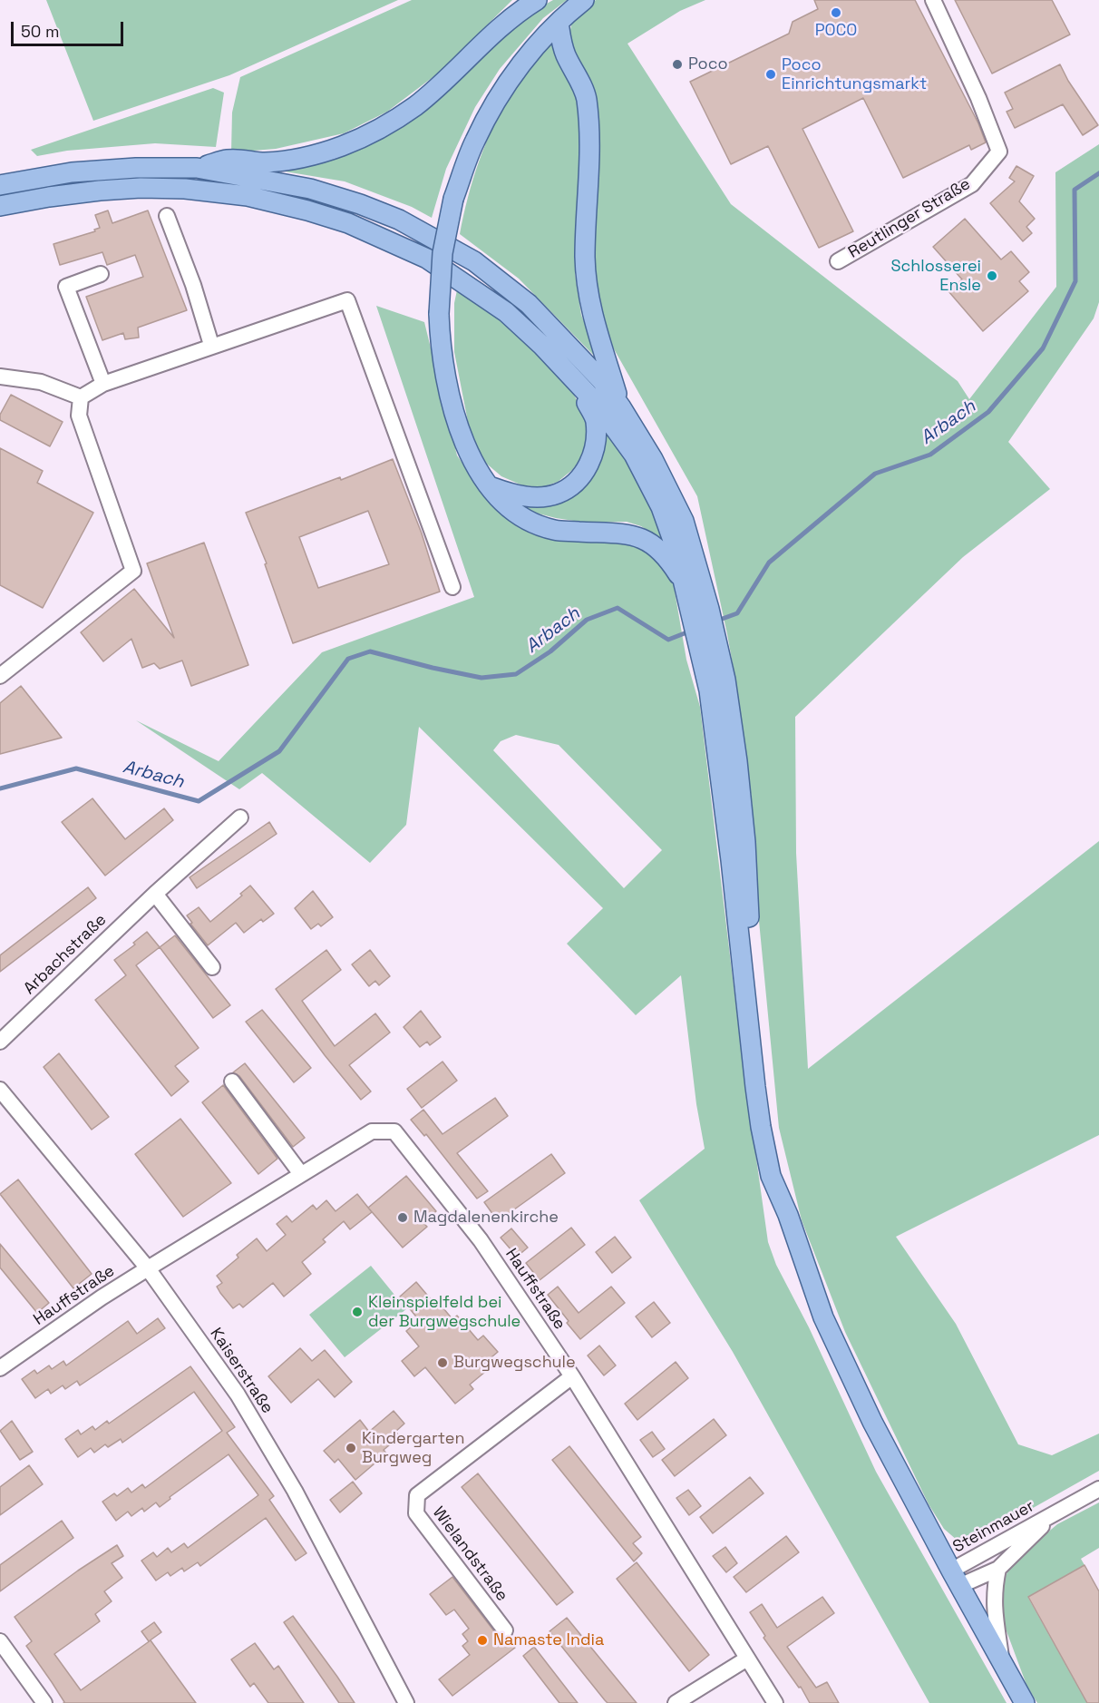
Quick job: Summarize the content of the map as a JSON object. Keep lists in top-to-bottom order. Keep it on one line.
{"streets":{"street":["Reutlinger Straße","Arbachstraße","Hauffstraße","Kaiserstraße","Steinmauer","Wielandstraße"]},"crossings":[["Hauffstraße","Kaiserstraße"],["Hauffstraße","Wielandstraße"]],"water":["Arbach"],"places":["POCO","Poco","Poco Einrichtungsmarkt","Schlosserei Ensle","Magdalenenkirche","Kleinspielfeld bei der Burgwegschule","Burgwegschule","Kindergarten Burgweg","Namaste India"],"scale_bar":"50 m"}
